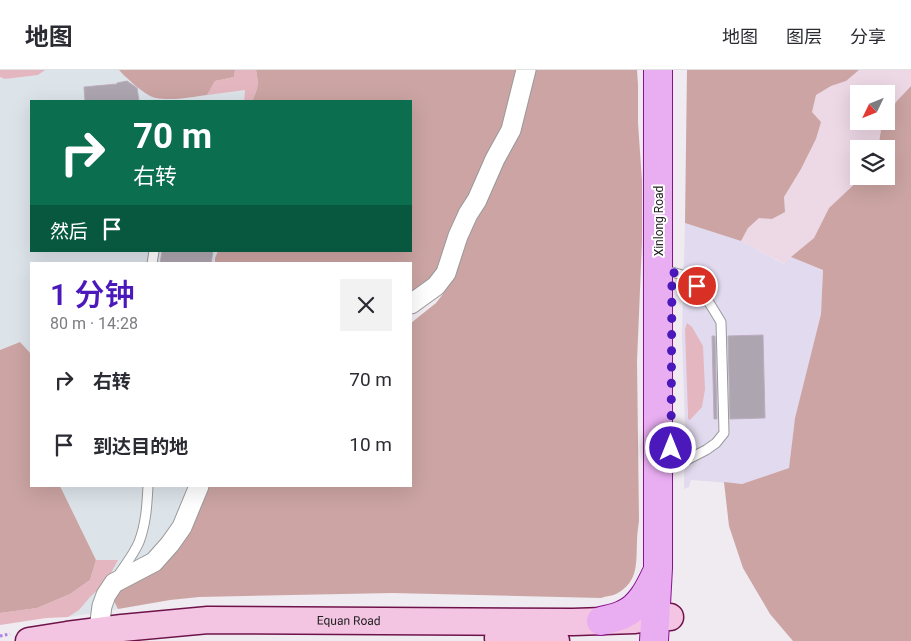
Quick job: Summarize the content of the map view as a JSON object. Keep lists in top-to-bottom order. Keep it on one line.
{"streets":{"main road":["Xinlong Road","Equan Road"]},"crossings":[["Xinlong Road","Equan Road"]],"north":"bottom left","page":{"header":"地图","nav":["地图","图层","分享"],"turn":["70 m","右转"],"then":"然后","heading":["1 分钟","80 m · 14:28"],"list":[{"name":"右转","value":"70 m"},{"name":"到达目的地","value":"10 m"}]}}
